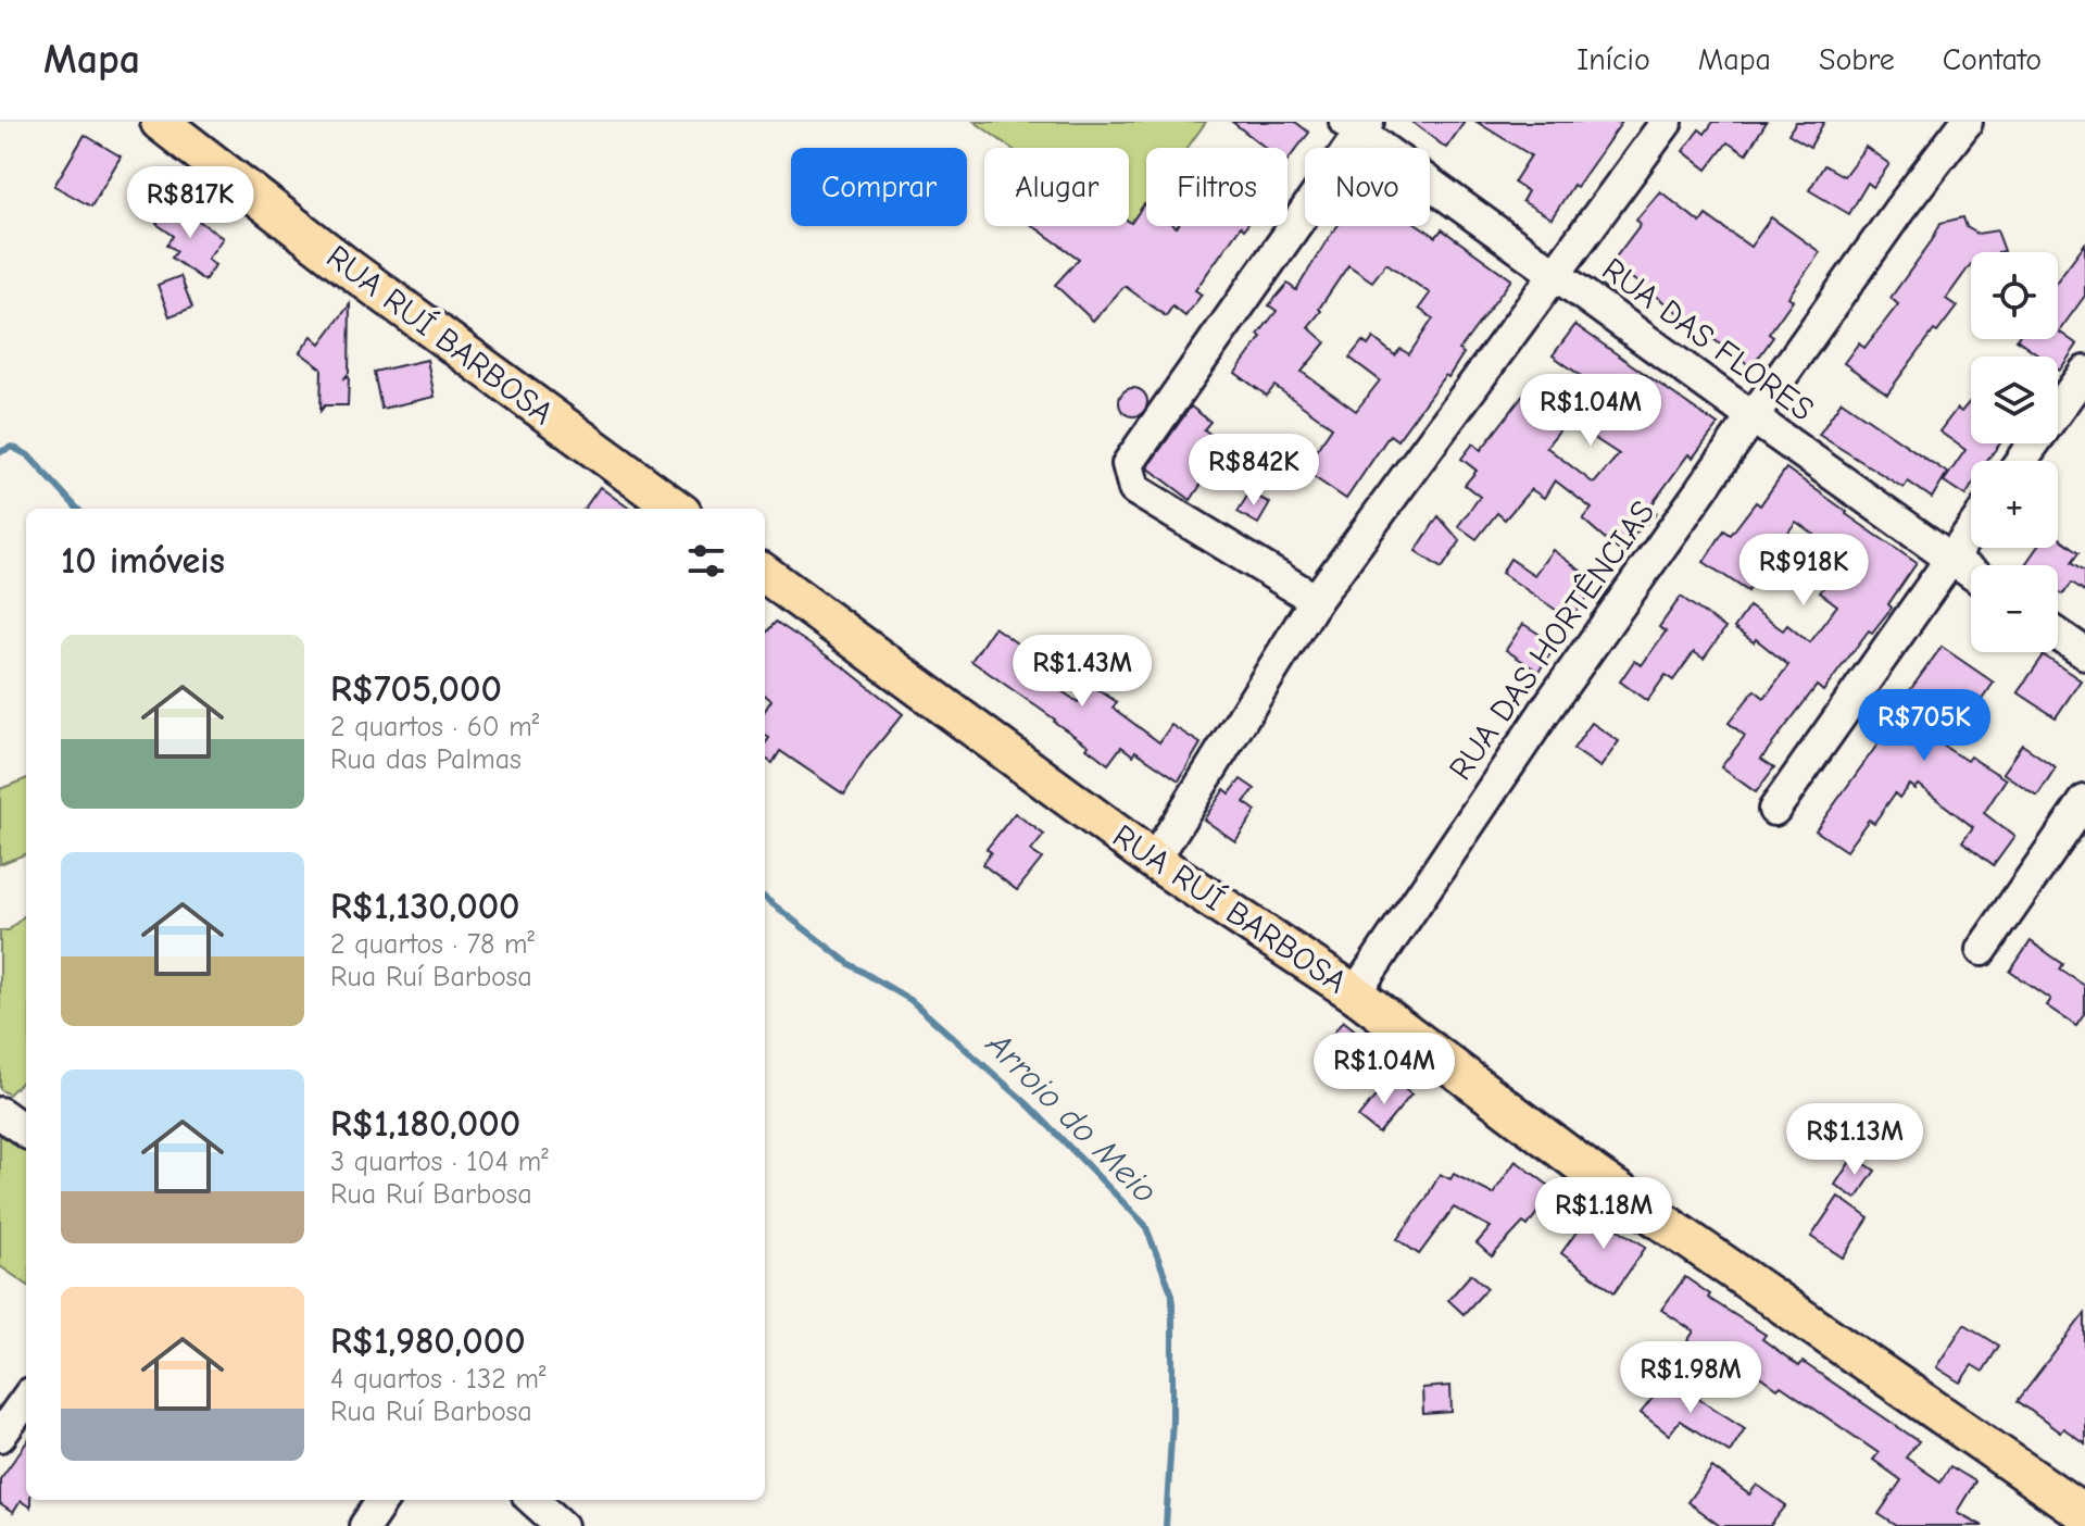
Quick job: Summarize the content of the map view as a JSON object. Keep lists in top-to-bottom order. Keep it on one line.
{"streets":{"main road":["RUA RUÍ BARBOSA"],"street":["RUA DAS FLORES","RUA DAS HORTÊNCIAS"]},"crossings":[["RUA RUÍ BARBOSA","RUA DAS HORTÊNCIAS"],["RUA DAS FLORES","RUA DAS HORTÊNCIAS"]],"water":["Arroio do Meio"],"page":{"header":"Mapa","nav":["Início","Mapa","Sobre","Contato"],"chip":["Comprar","Alugar","Filtros","Novo"],"price":["R$817K","R$1.04M","R$842K","R$918K","R$1.43M","R$705K","R$1.04M","R$1.13M","R$1.18M","R$1.98M"],"map_buttons":["+","−"],"heading":"10 imóveis","list":[{"name":"R$705,000","note":"2 quartos · 60 m² · Rua das Palmas"},{"name":"R$1,130,000","note":"2 quartos · 78 m² · Rua Ruí Barbosa"},{"name":"R$1,180,000","note":"3 quartos · 104 m² · Rua Ruí Barbosa"},{"name":"R$1,980,000","note":"4 quartos · 132 m² · Rua Ruí Barbosa"}]}}
